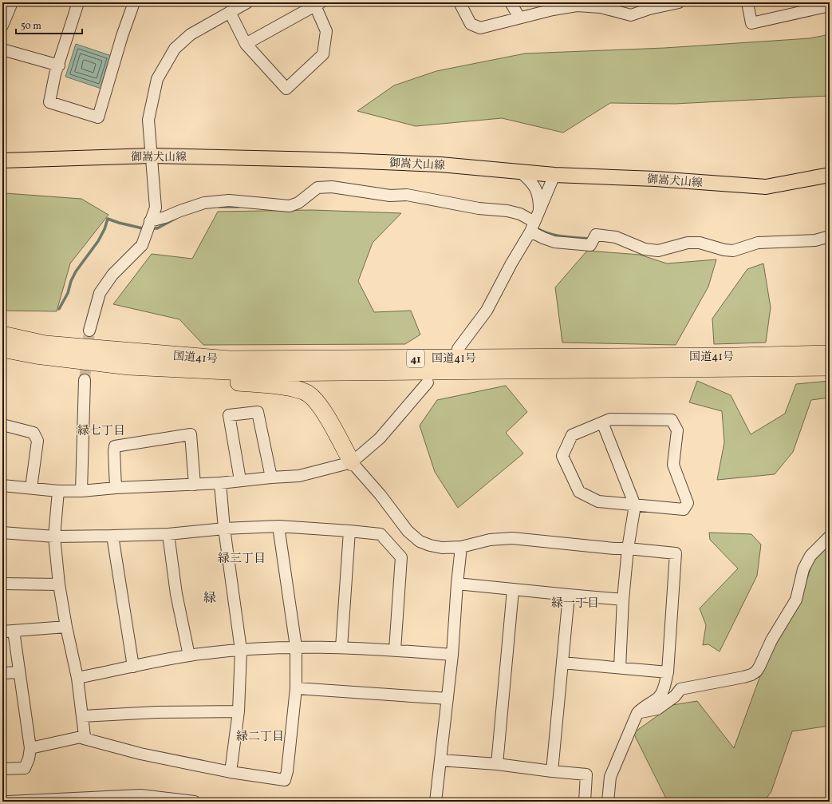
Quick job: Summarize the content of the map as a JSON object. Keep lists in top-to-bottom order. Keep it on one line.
{"streets":{"highway":["国道41号","41"],"main road":["御嵩犬山線"]},"districts":["緑七丁目","緑三丁目","緑","緑一丁目","緑二丁目"],"scale_bar":"50 m"}
